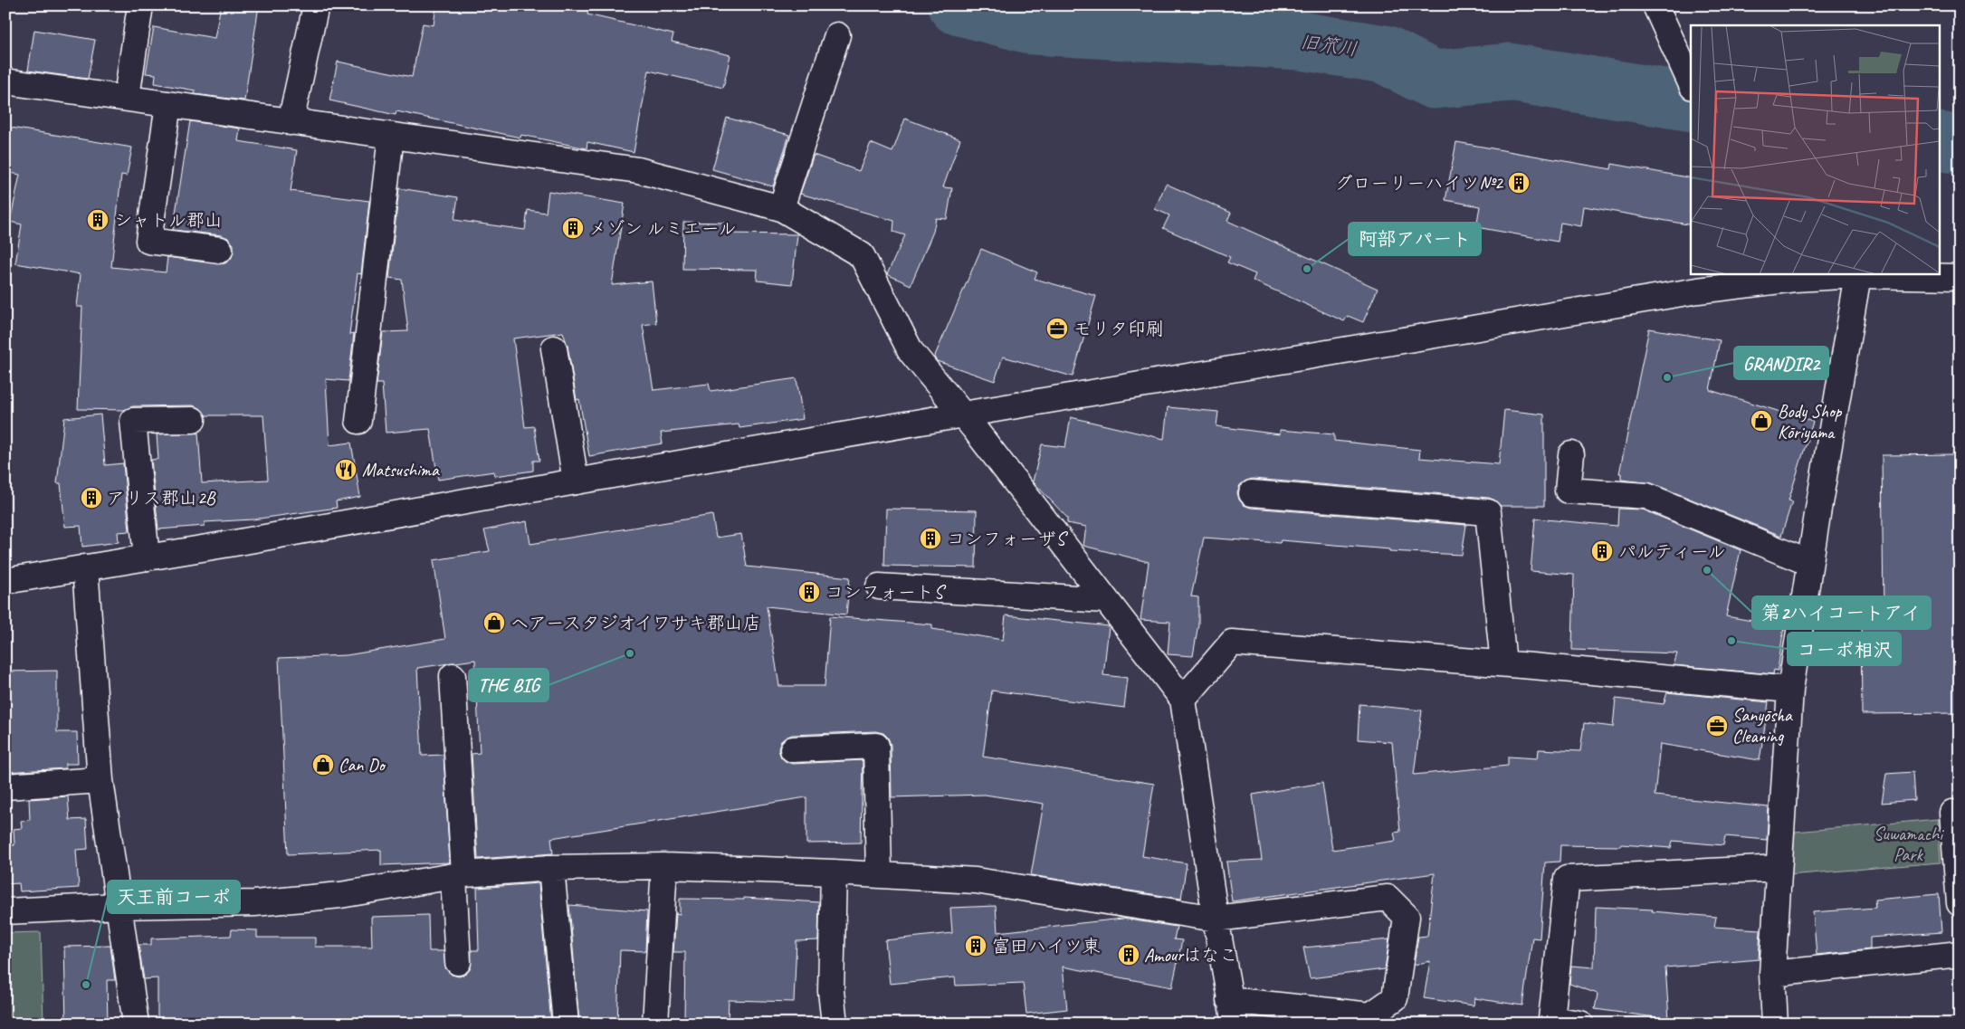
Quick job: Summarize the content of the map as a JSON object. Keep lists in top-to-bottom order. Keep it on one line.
{"water":["旧笊川"],"parks":["Suwamachi Park"],"places":{"building":["グローリーハイツ№2","シャトル郡山","メゾン ルミエール","アリス郡山2B","コンフォーザS","パルティール","コンフォートS","富田ハイツ東","Amourはなこ"],"other":["阿部アパート","GRANDIR2","第2ハイコートアイ","コーポ相沢","THE BIG","天王前コーポ"],"office":["モリタ印刷","Sanyōsha Cleaning"],"shop":["Body Shop Kōriyama","ヘアースタジオイワサキ郡山店","Can Do"],"restaurant":["Matsushima"]}}
